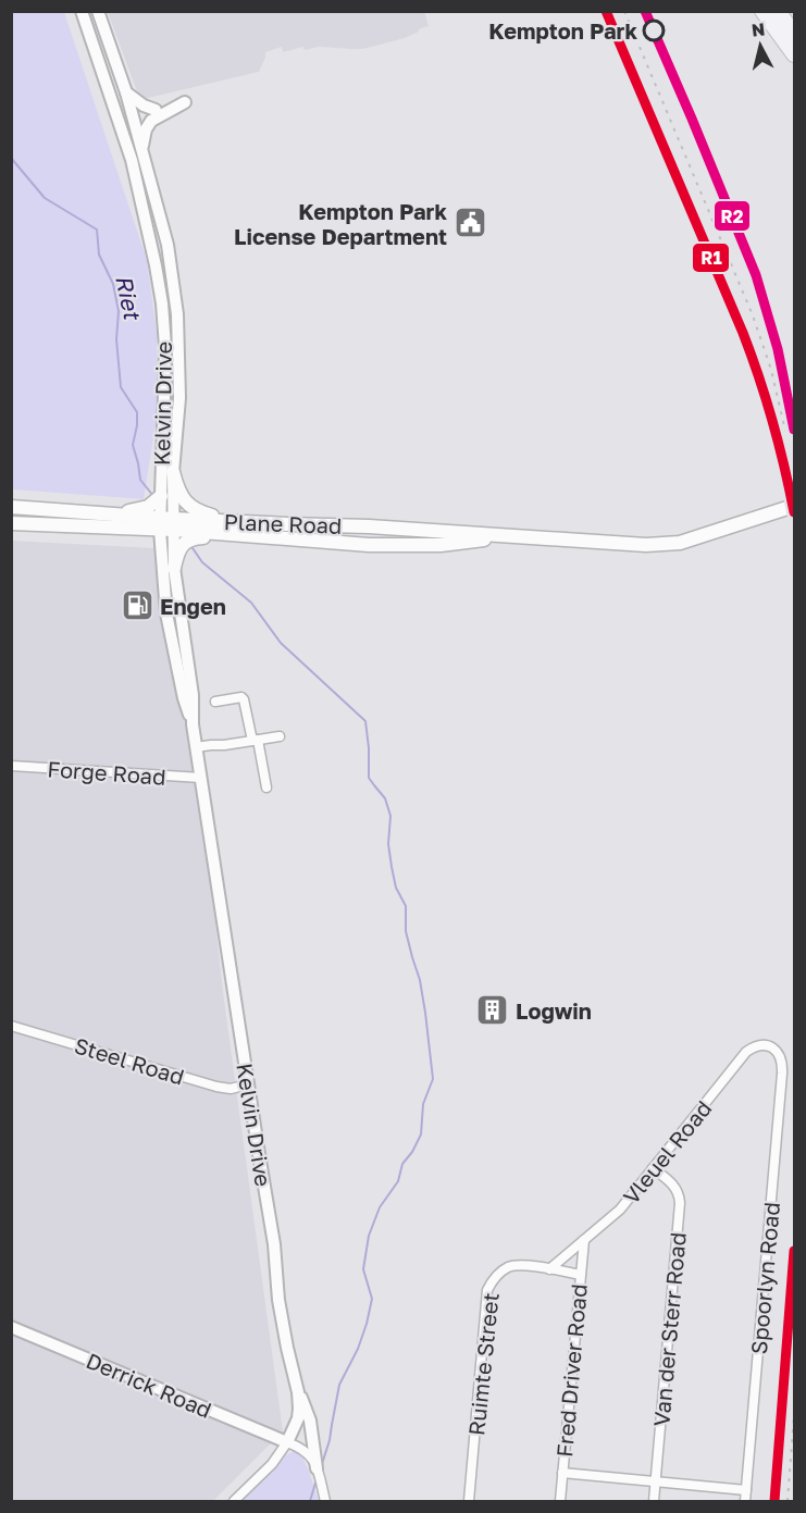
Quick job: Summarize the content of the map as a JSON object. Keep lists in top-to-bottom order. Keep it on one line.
{"streets":{"main road":["Plane Road"],"street":["Kelvin Drive","Forge Road","Steel Road","Vleuel Road","Spoorlyn Road","Van der Sterr Road","Ruimte Street","Fred Driver Road","Derrick Road"]},"crossings":[["Kelvin Drive","Plane Road"],["Kelvin Drive","Forge Road"],["Kelvin Drive","Steel Road"],["Kelvin Drive","Derrick Road"],["Vleuel Road","Spoorlyn Road"],["Vleuel Road","Van der Sterr Road"],["Vleuel Road","Ruimte Street"],["Vleuel Road","Fred Driver Road"],["Ruimte Street","Fred Driver Road"]],"water":["Riet"],"places":{"other":["Kempton Park"],"public building":["Kempton Park License Department"],"fuel station":["Engen"],"building":["Logwin"]},"lines":["transit line R1","transit line R2"],"north":"top"}
